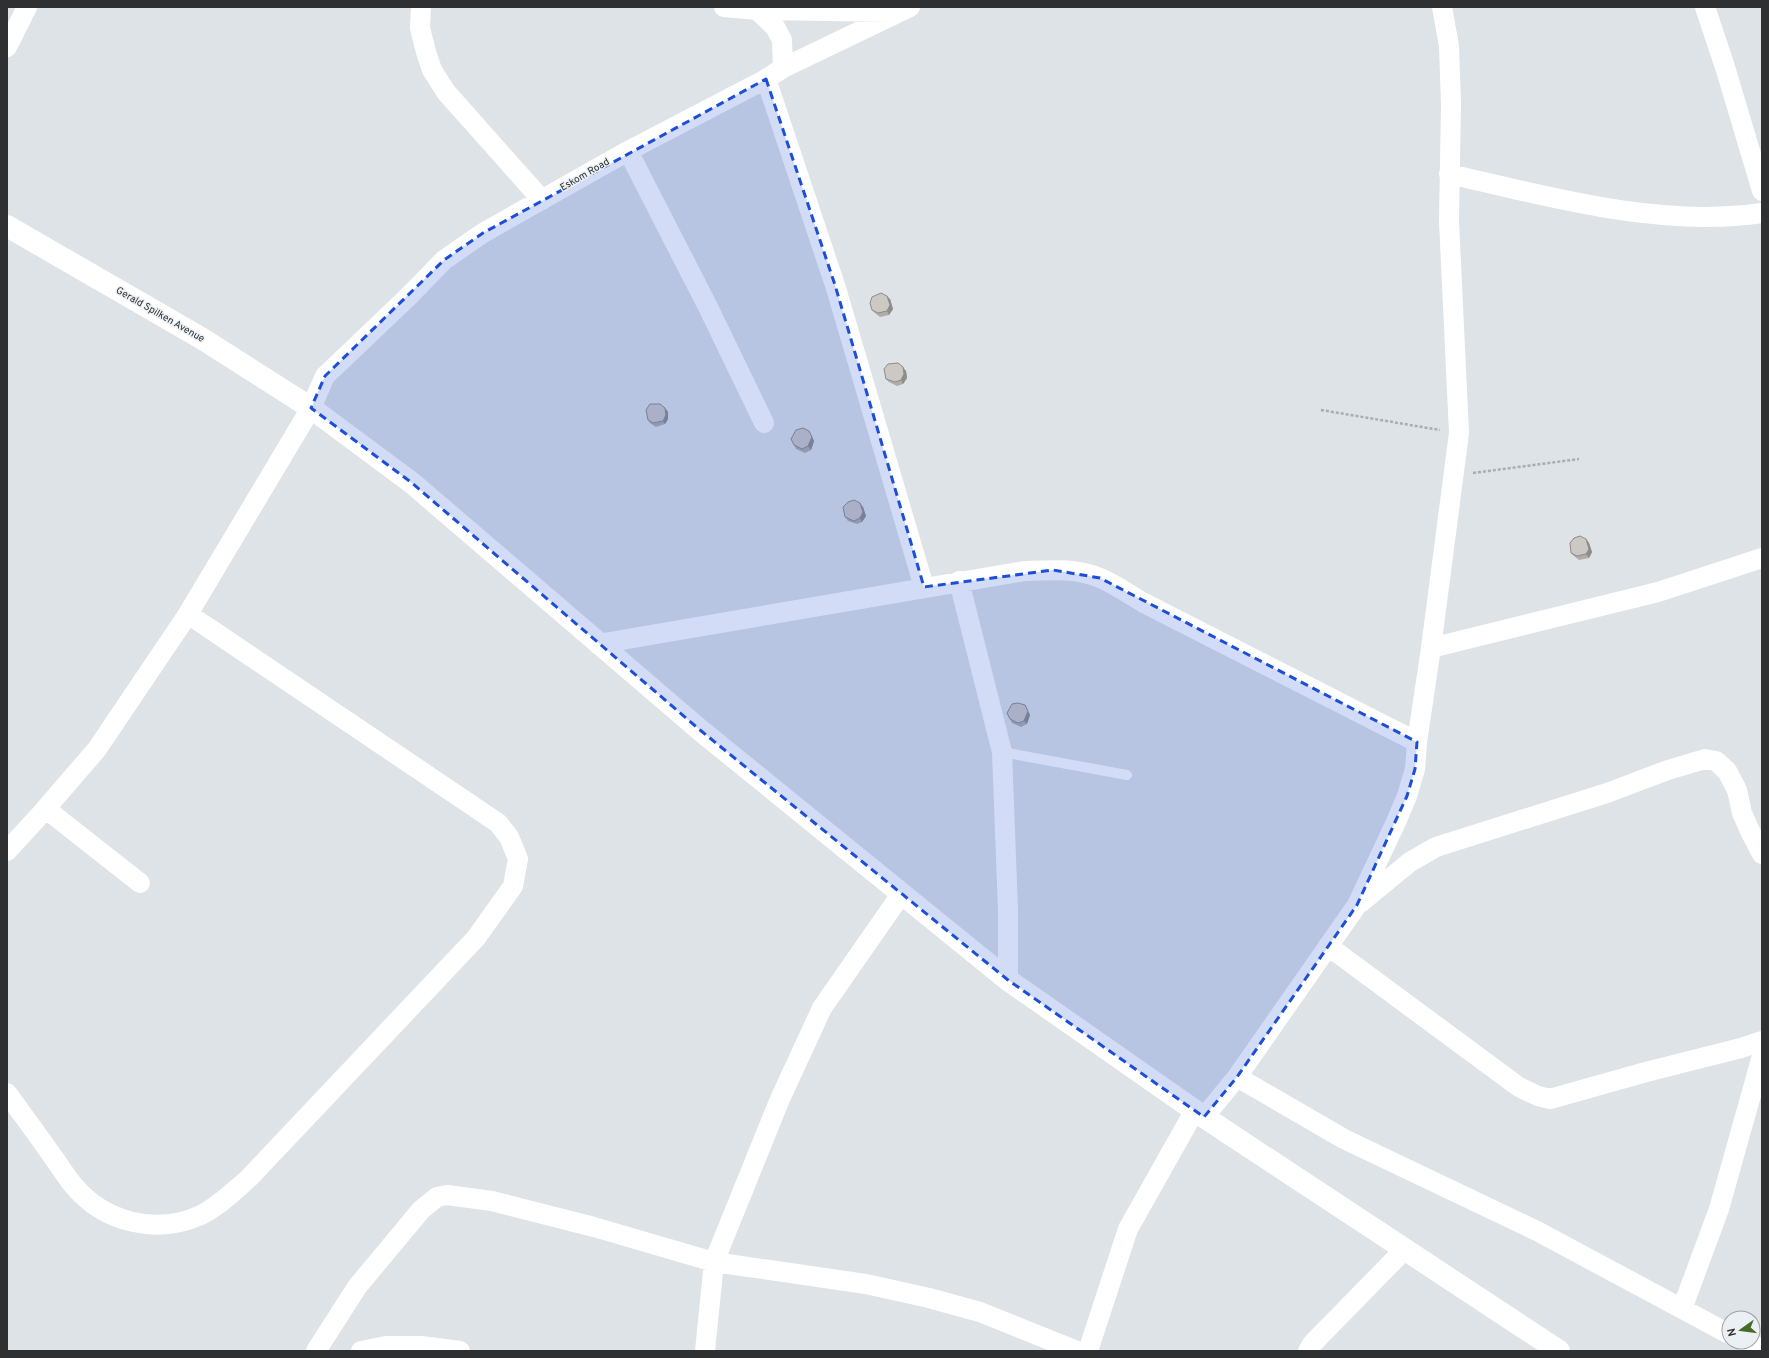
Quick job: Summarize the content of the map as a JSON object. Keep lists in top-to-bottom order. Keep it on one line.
{"streets":{"street":["Eskom Road","Gerald Spilken Avenue"]},"crossings":[["Eskom Road","Gerald Spilken Avenue"]],"north":"left"}
